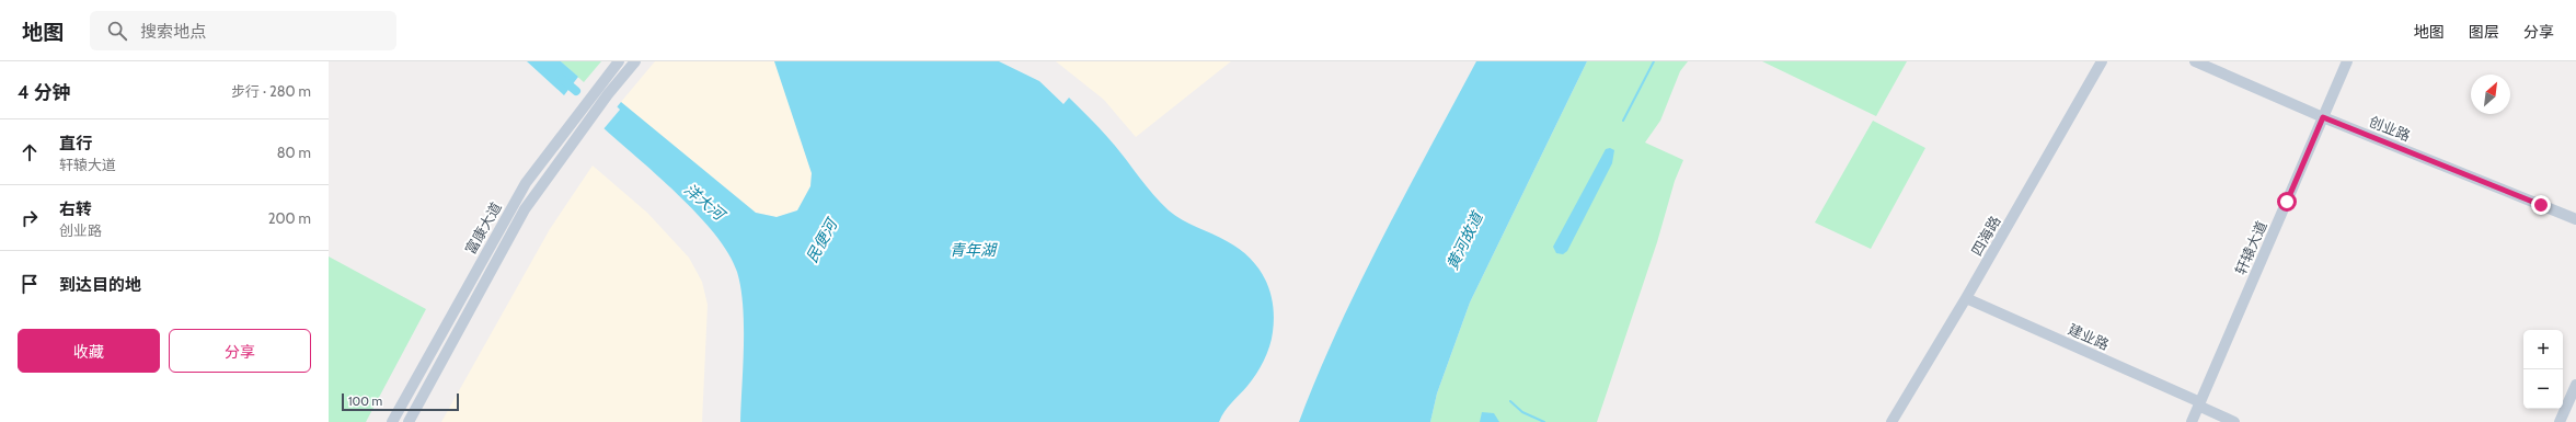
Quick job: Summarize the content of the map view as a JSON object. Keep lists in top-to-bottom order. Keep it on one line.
{"streets":{"street":["创业路","富康大道","四海路","轩辕大道","建业路"]},"crossings":[["创业路","轩辕大道"],["四海路","建业路"],["轩辕大道","建业路"]],"water":["洋大河","民便河","黄河故道","青年湖"],"scale_bar":"100 m","north":"top right","page":{"header":"地图","search":"搜索地点","nav":["地图","图层","分享"],"heading":["4 分钟","步行 · 280 m"],"list":[["直行","轩辕大道","80 m"],["右转","创业路","200 m"],"到达目的地"],"buttons":["收藏","分享"],"map_buttons":["+","−"],"scale":"100 m"}}
